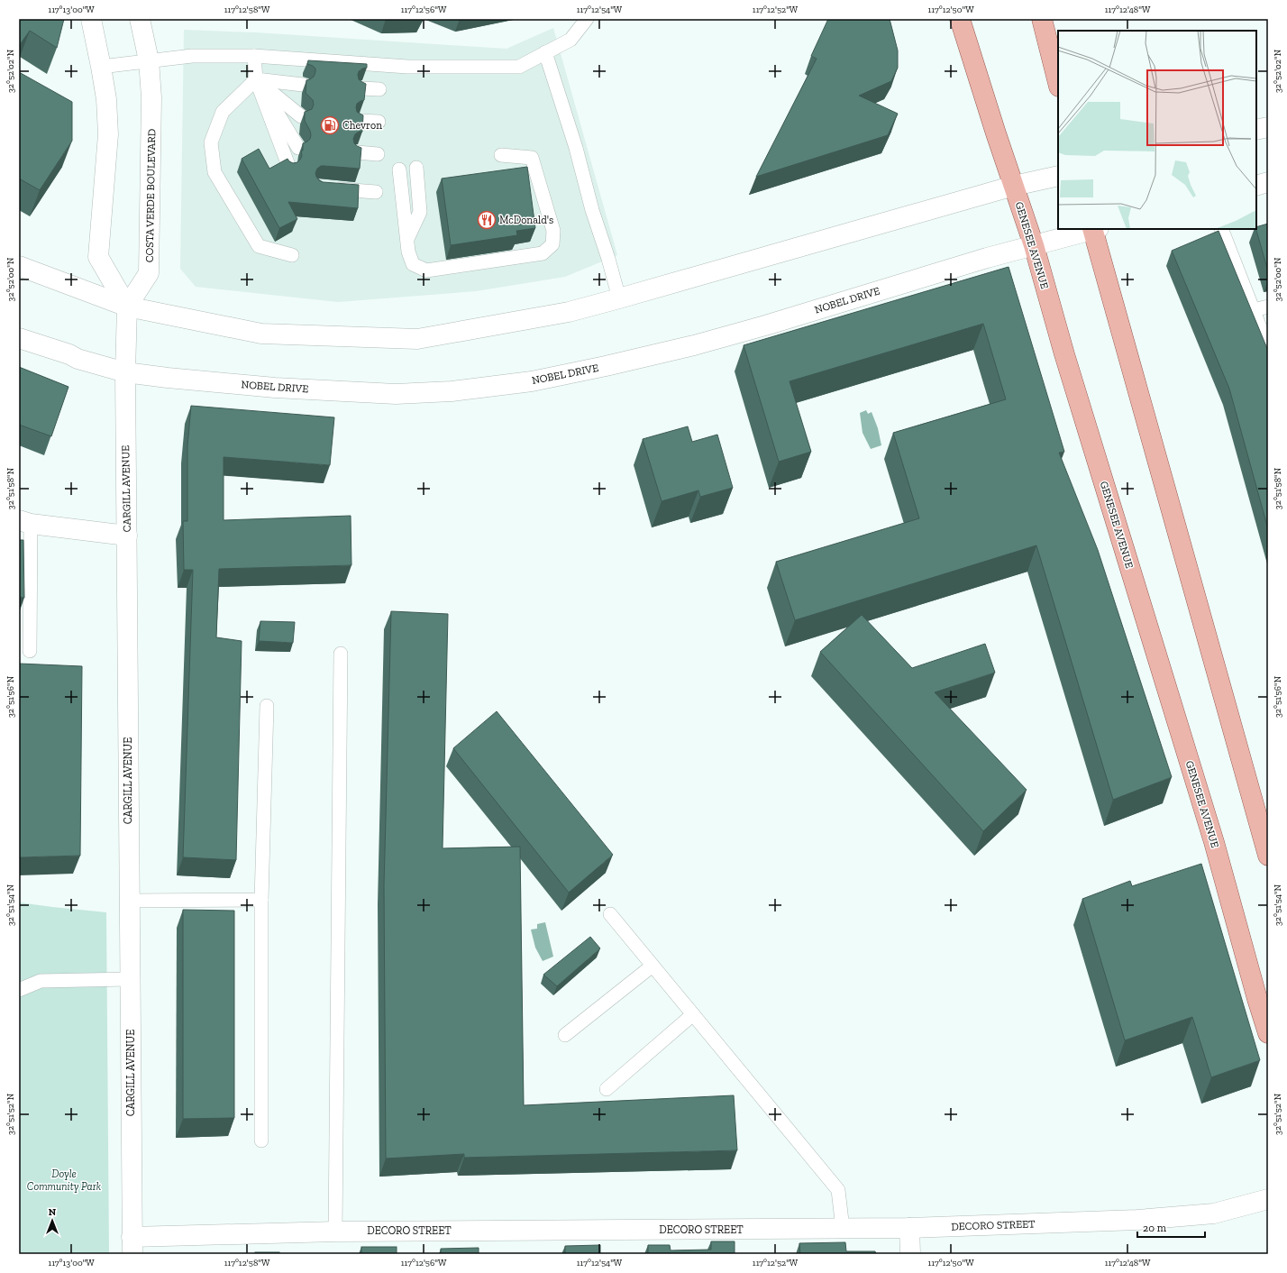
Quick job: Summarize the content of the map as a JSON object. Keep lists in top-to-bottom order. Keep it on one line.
{"streets":{"main road":["GENESEE AVENUE"],"street":["COSTA VERDE BOULEVARD","NOBEL DRIVE","CARGILL AVENUE","DECORO STREET"]},"crossings":[["COSTA VERDE BOULEVARD","CARGILL AVENUE"],["GENESEE AVENUE","NOBEL DRIVE"],["NOBEL DRIVE","CARGILL AVENUE"],["CARGILL AVENUE","DECORO STREET"]],"parks":["Doyle Community Park"],"places":{"fuel station":["Chevron"],"restaurant":["McDonald's"]},"scale_bar":"20 m","north":"top","coordinates":["117°13'00\"W","117°12'58\"W","117°12'56\"W","117°12'54\"W","117°12'52\"W","117°12'50\"W","117°12'48\"W","32°52'02\"N","32°52'00\"N","32°51'58\"N","32°51'56\"N","32°51'54\"N","32°51'52\"N"]}
